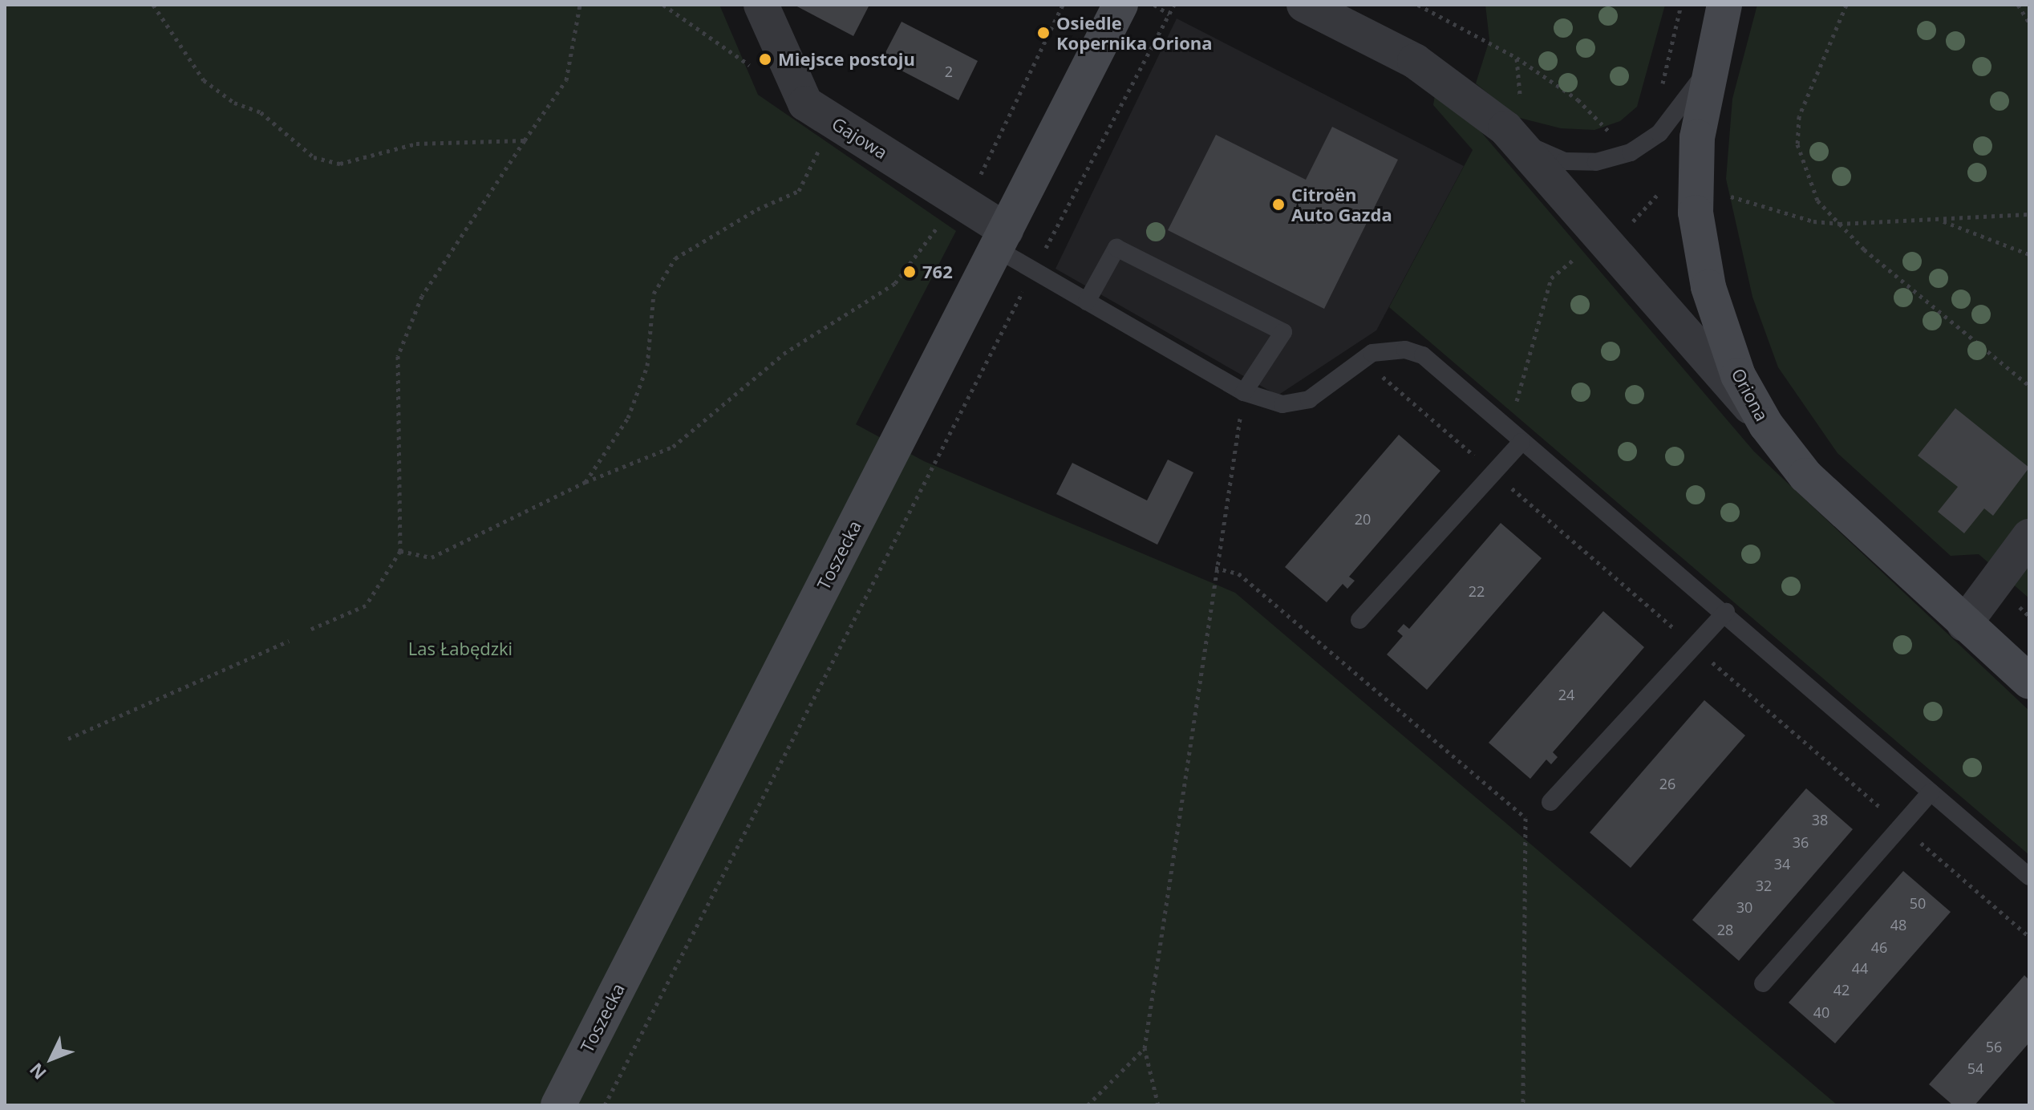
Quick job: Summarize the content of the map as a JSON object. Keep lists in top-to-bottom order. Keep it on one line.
{"streets":{"main road":["Oriona","Toszecka"],"street":["Gajowa"]},"crossings":[["Gajowa","Toszecka"]],"parks":["Las Łabędzki"],"places":["Osiedle Kopernika Oriona","Miejsce postoju","Citroën Auto Gazda","762"],"house_numbers":["2","20","22","24","26","38","36","34","32","50","30","48","28","46","44","42","40","56","54"],"north":"bottom left"}
